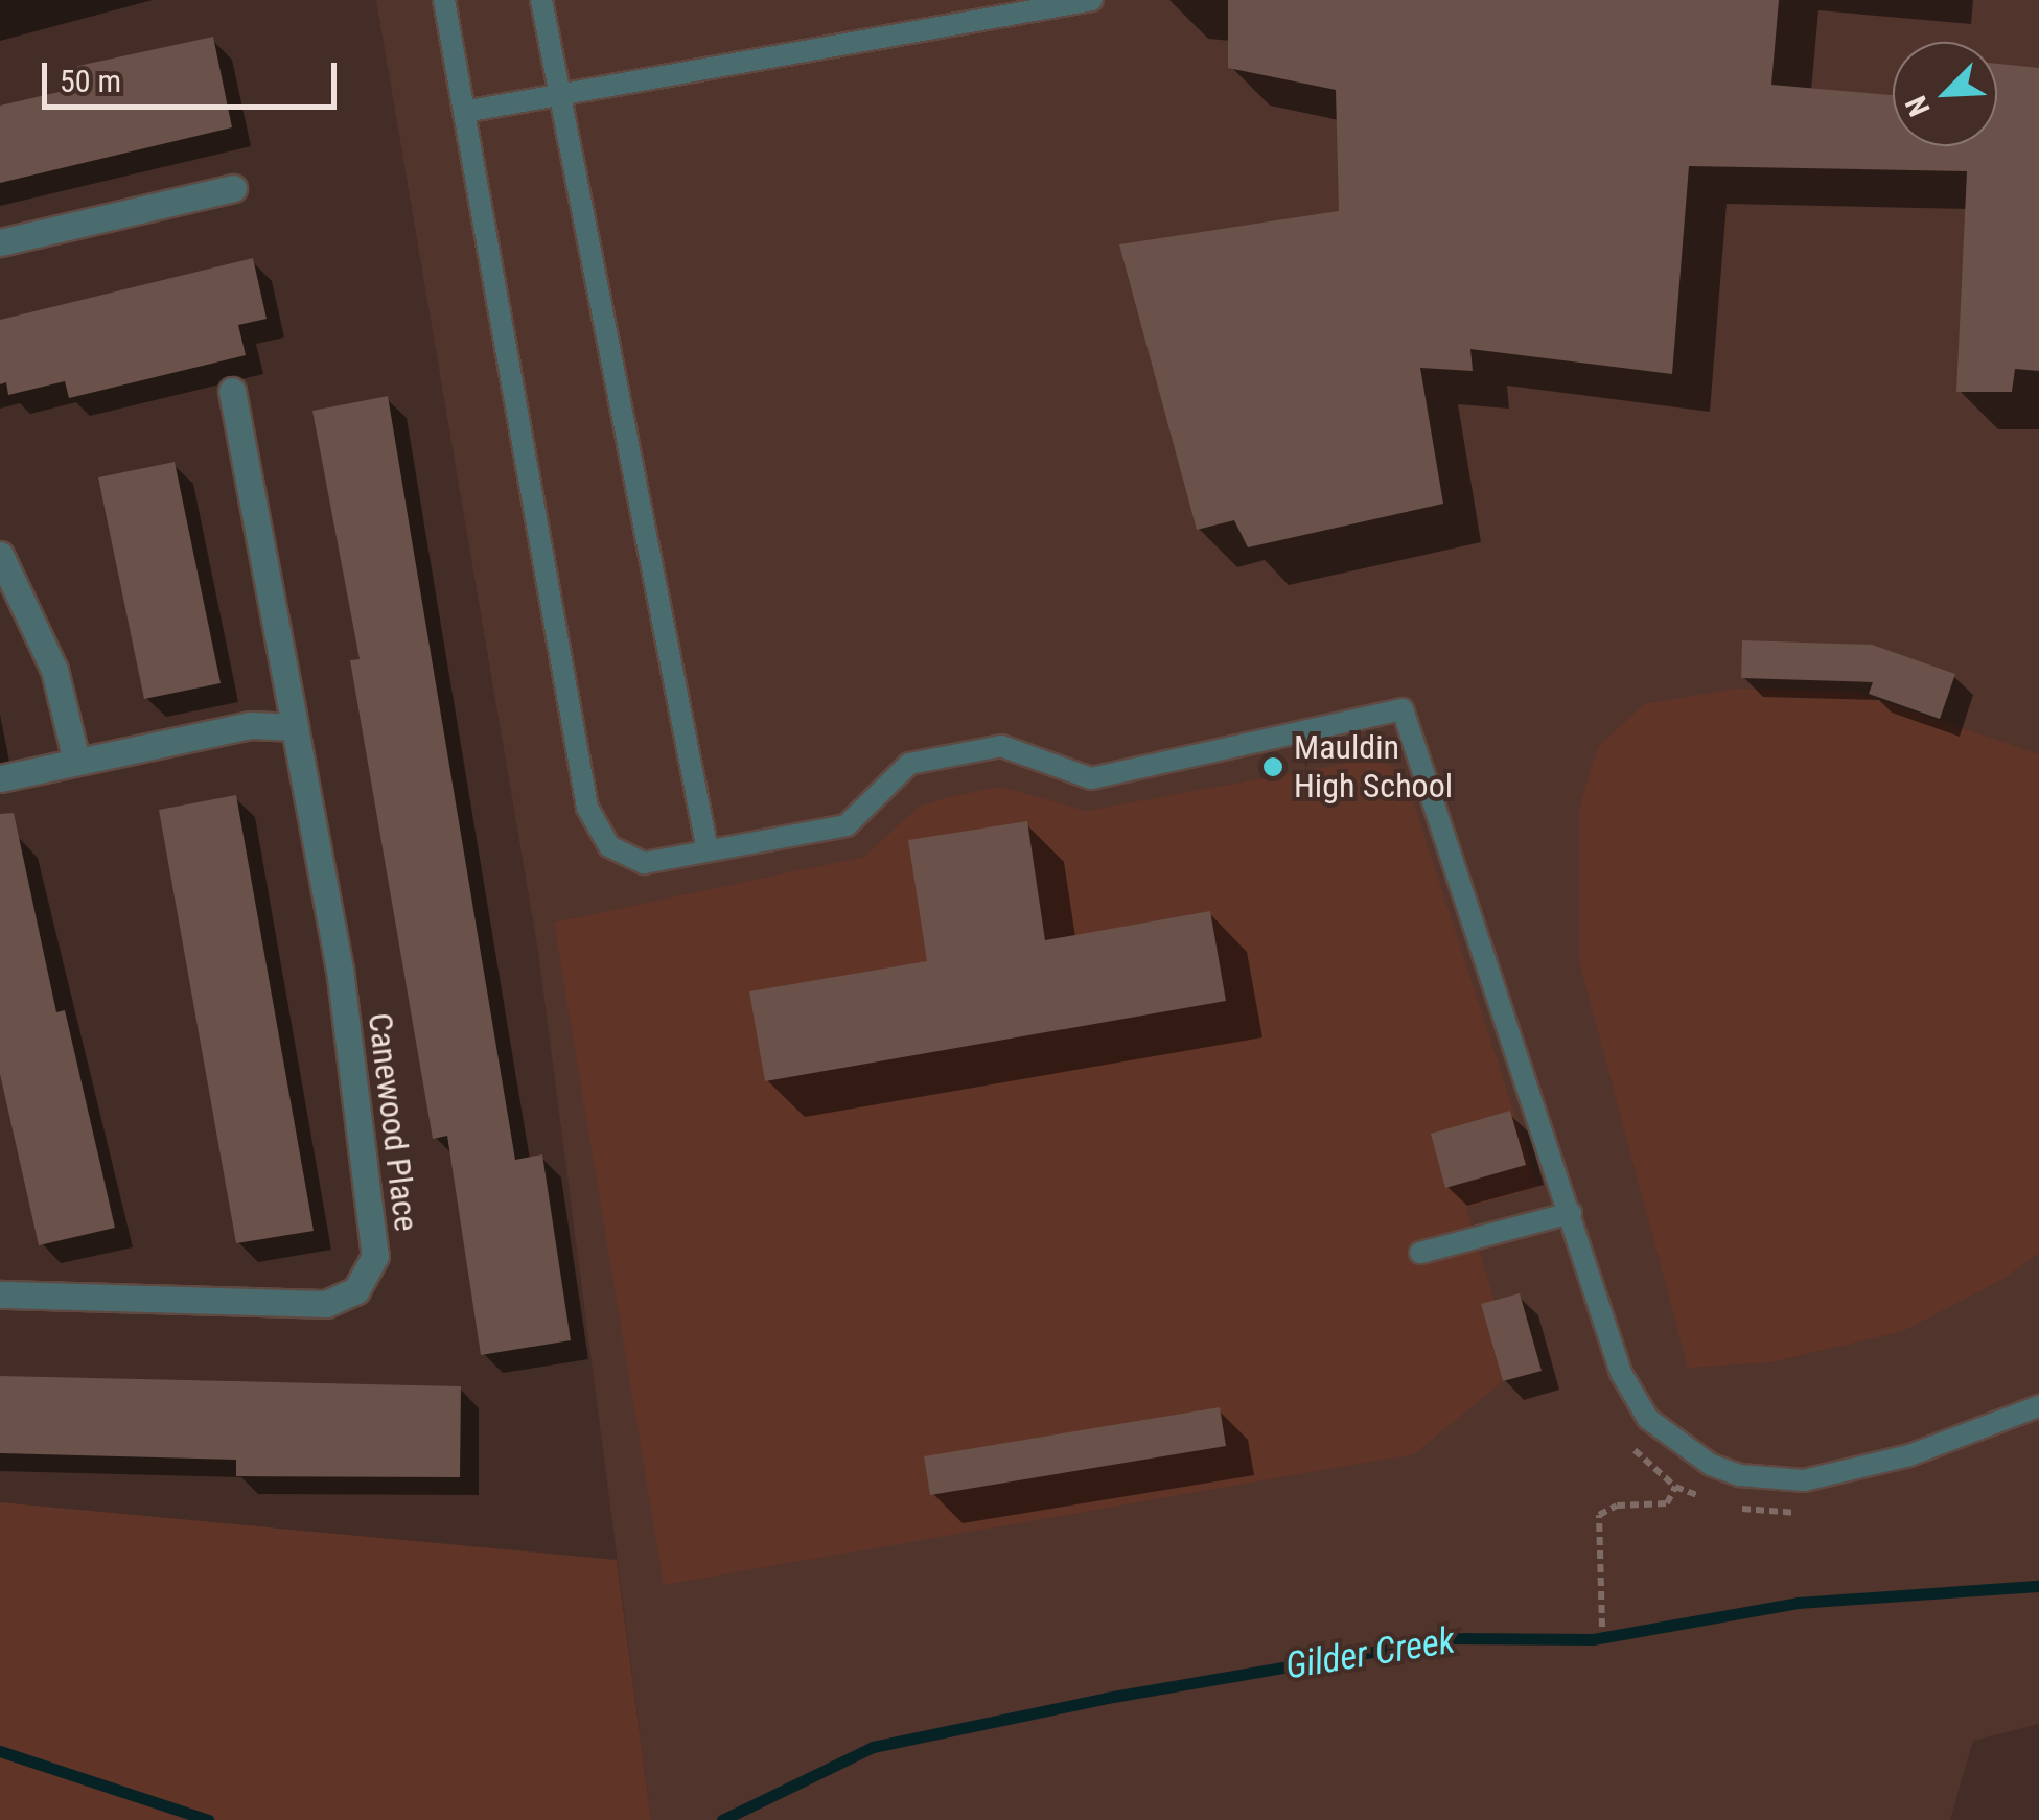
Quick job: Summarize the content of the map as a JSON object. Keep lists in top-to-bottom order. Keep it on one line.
{"streets":{"street":["Canewood Place"]},"water":["Gilder Creek"],"places":["Mauldin High School"],"scale_bar":"50 m","north":"bottom left"}
